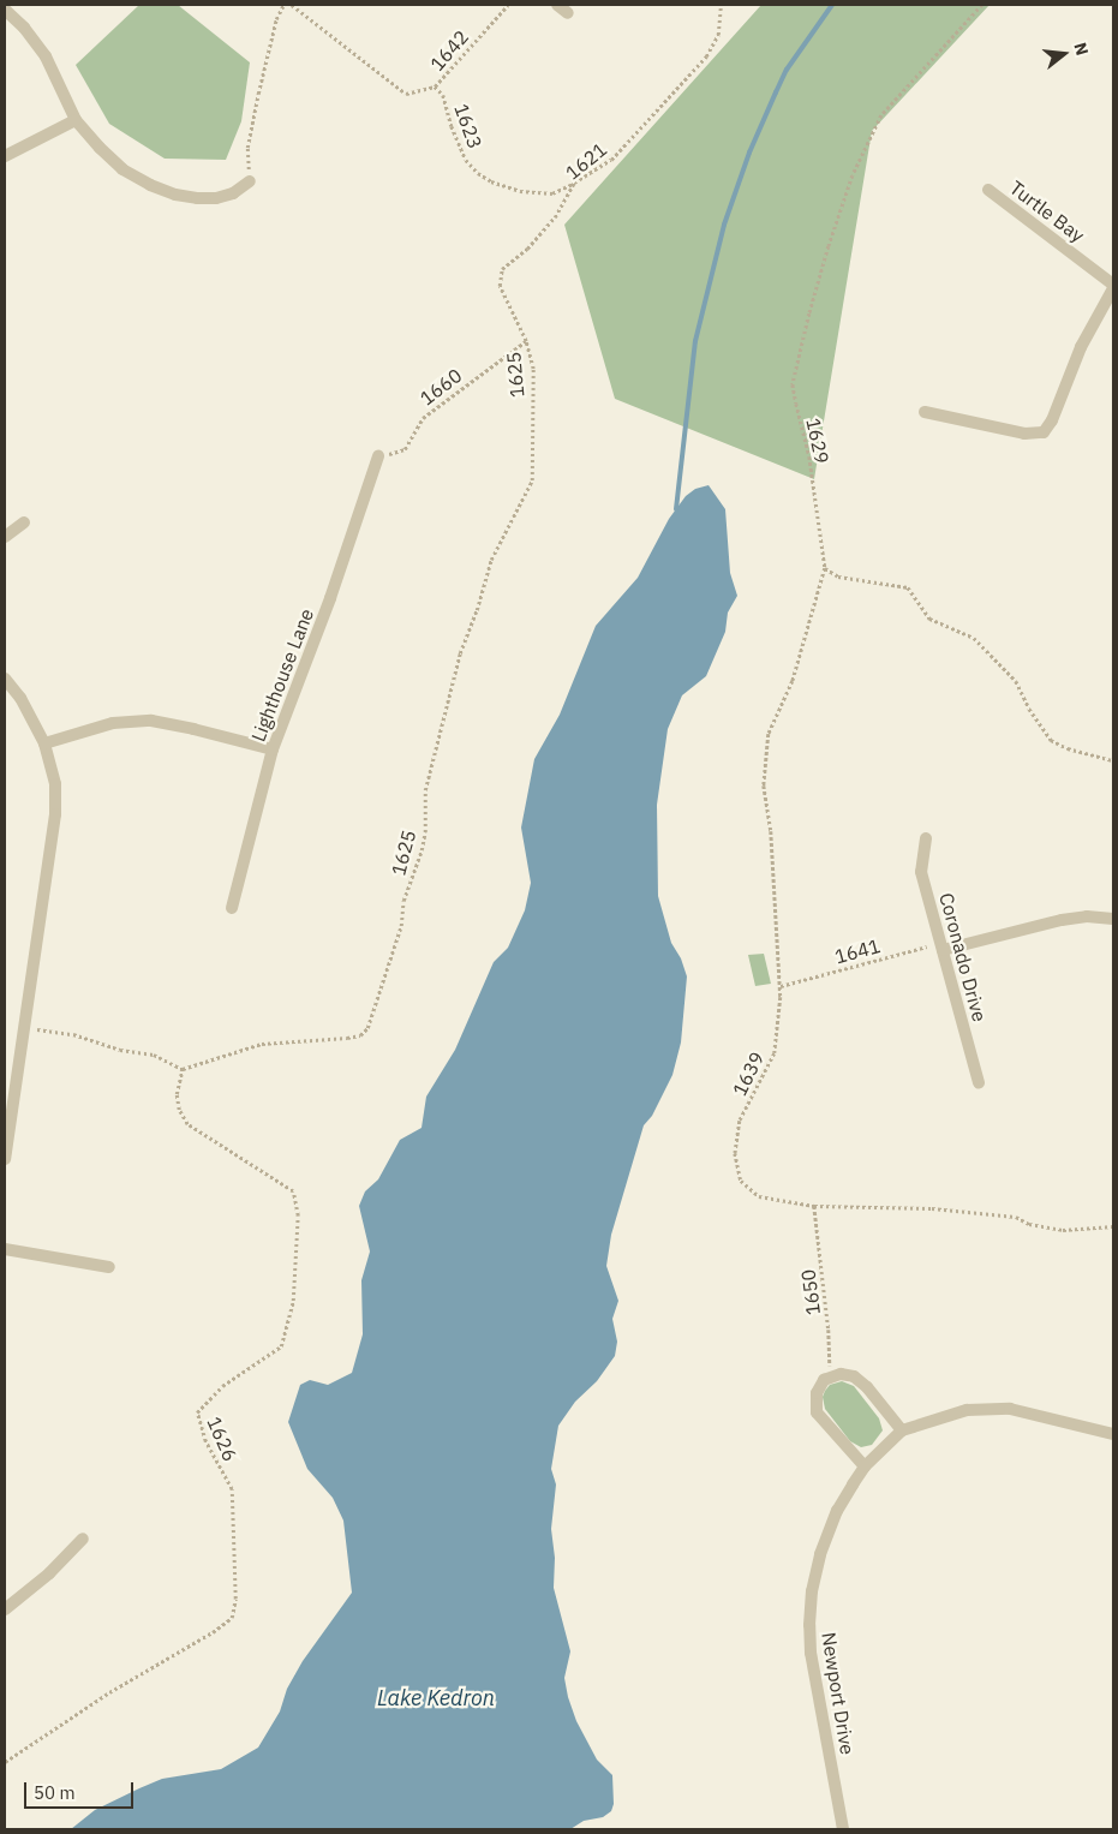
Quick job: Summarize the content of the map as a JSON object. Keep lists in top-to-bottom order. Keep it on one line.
{"streets":{"street":["Turtle Bay","Lighthouse Lane","Coronado Drive","Newport Drive"],"path":["1642","1623","1621","1625","1660","1629","1641","1639","1650","1626"]},"crossings":[["1642","1623"],["1623","1621"],["1621","1625"],["1621","1660"],["1625","1660"],["1625","1626"],["1660","Lighthouse Lane"],["1629","1639"],["1641","Coronado Drive"],["1641","1639"],["1639","1650"]],"water":["Lake Kedron"],"scale_bar":"50 m","north":"right"}
